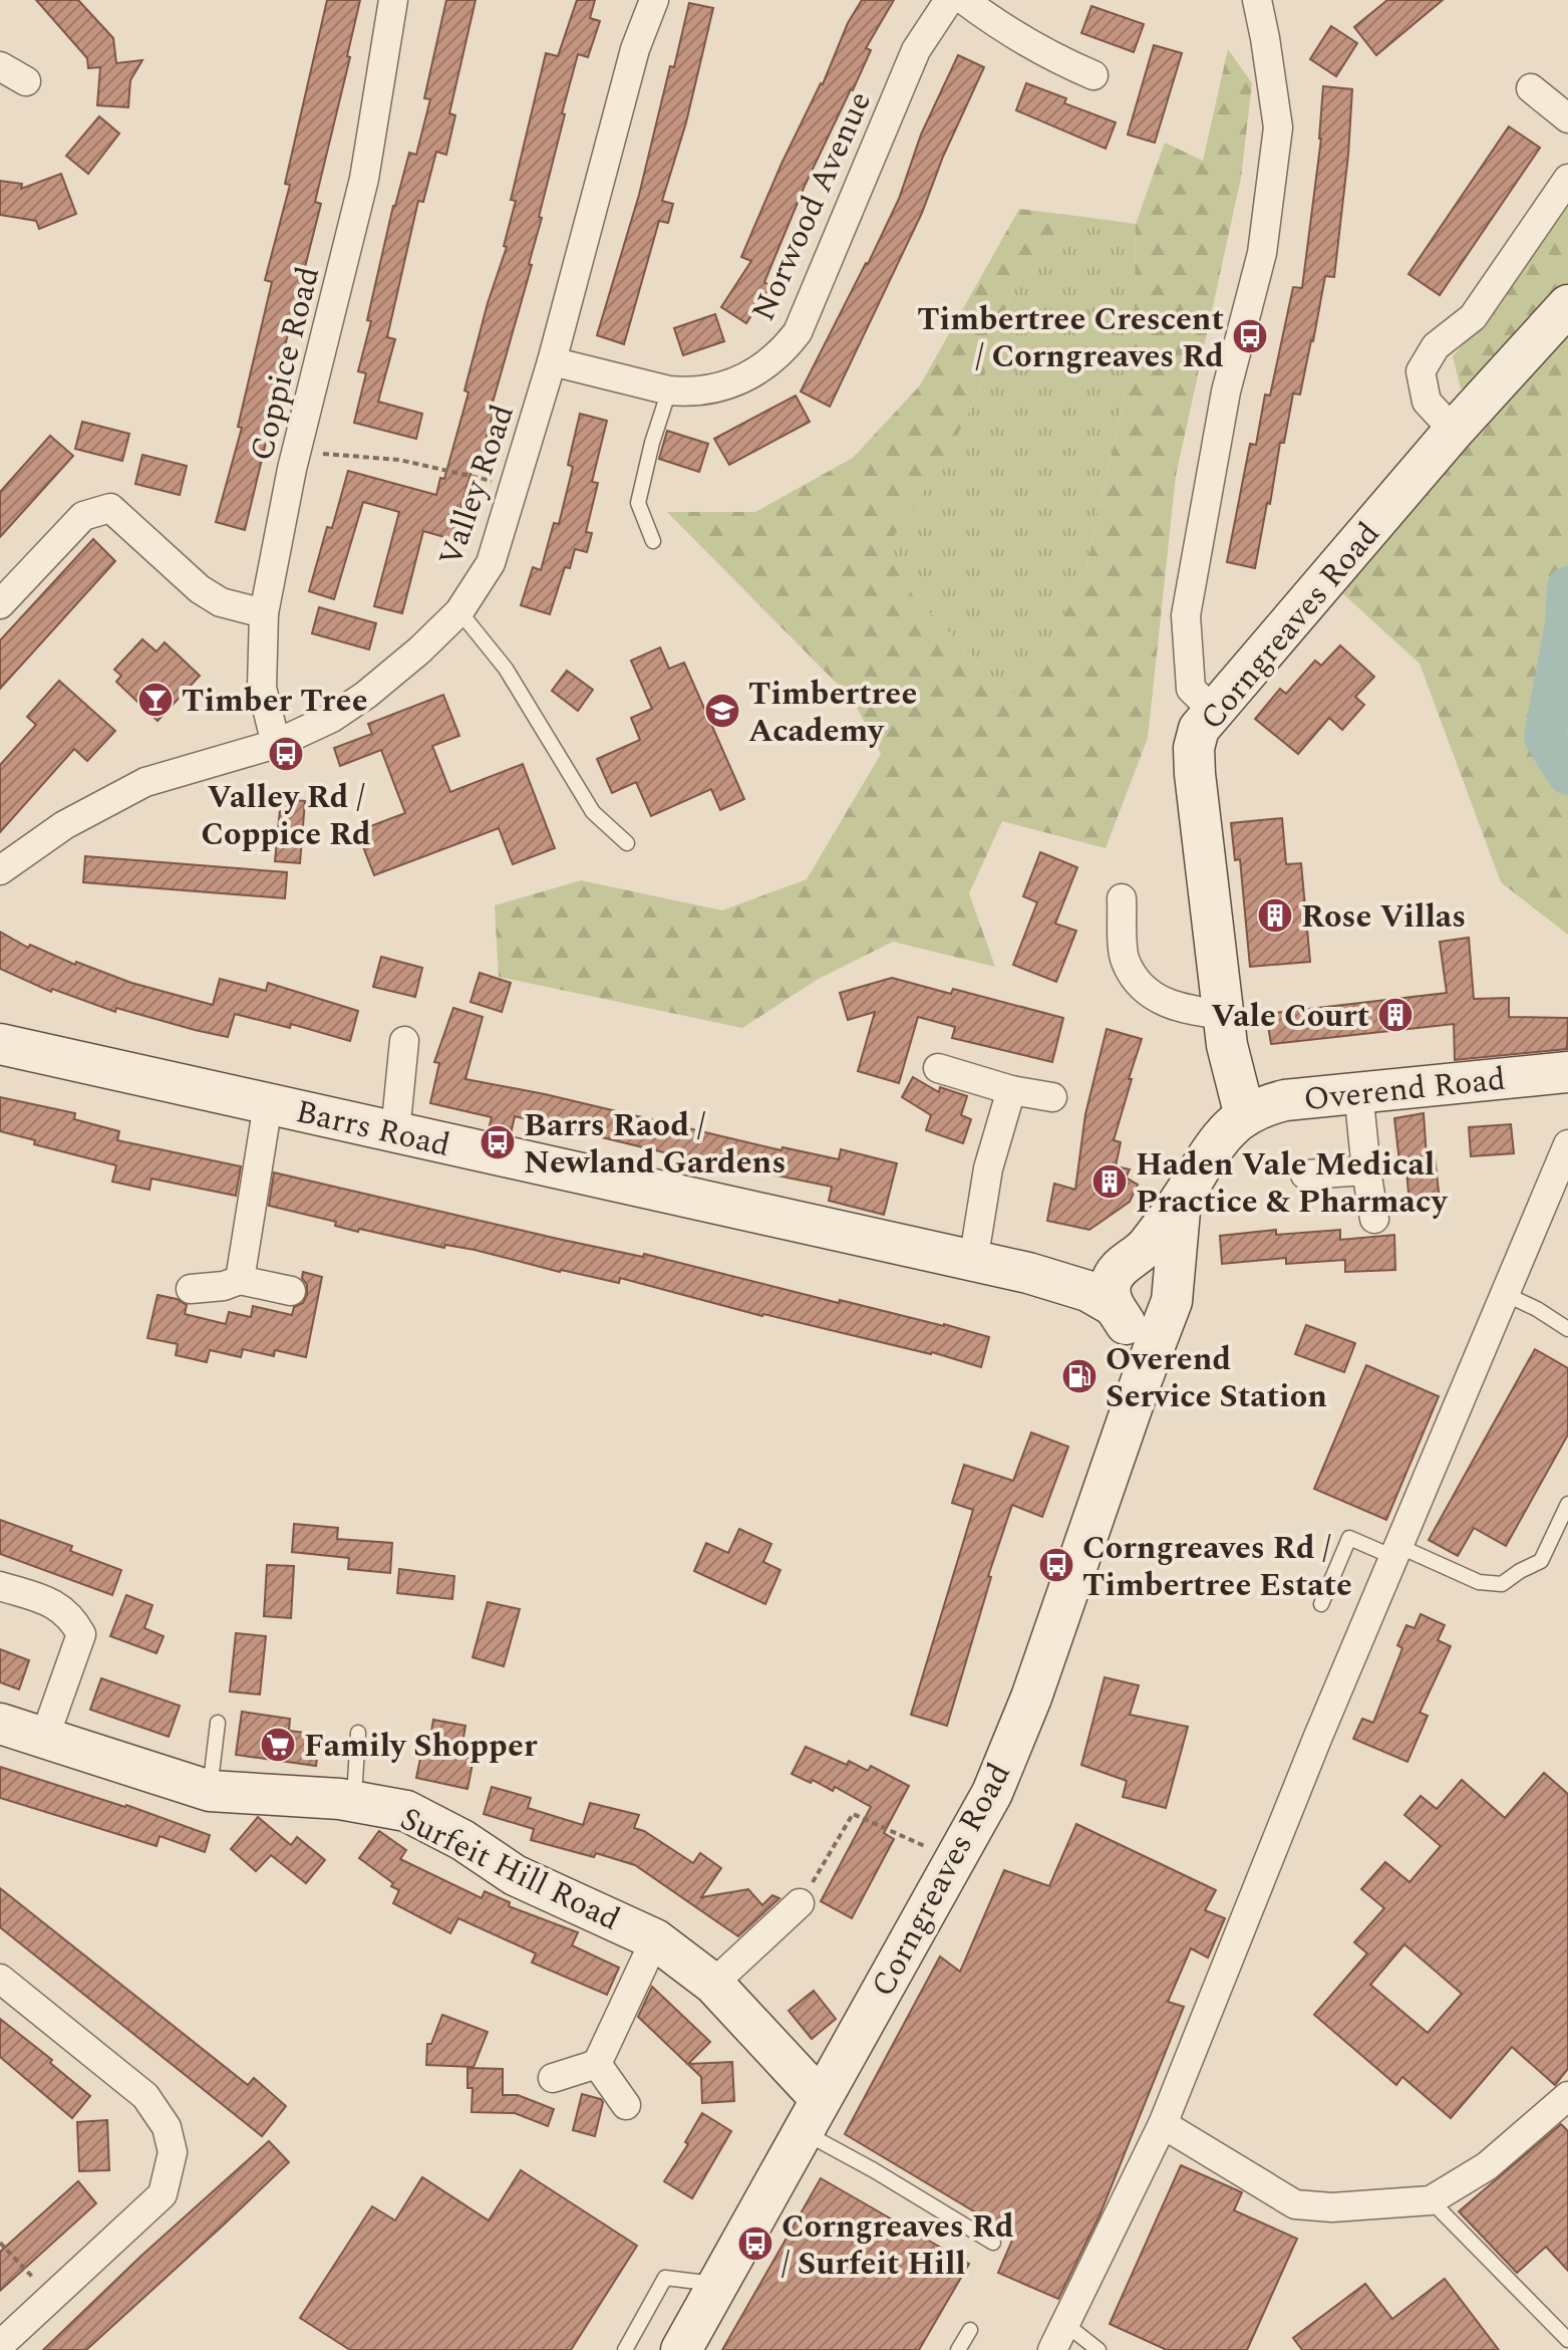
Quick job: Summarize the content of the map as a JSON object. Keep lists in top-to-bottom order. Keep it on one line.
{"streets":{"street":["Norwood Avenue","Coppice Road","Valley Road","Corngreaves Road","Overend Road","Barrs Road","Surfeit Hill Road"]},"crossings":[["Norwood Avenue","Valley Road"],["Coppice Road","Valley Road"],["Corngreaves Road","Overend Road"],["Corngreaves Road","Barrs Road"],["Corngreaves Road","Surfeit Hill Road"]],"places":{"bus stop":["Timbertree Crescent / Corngreaves Rd","Valley Rd / Coppice Rd","Barrs Raod / Newland Gardens","Corngreaves Rd / Timbertree Estate","Corngreaves Rd / Surfeit Hill"],"bar":["Timber Tree"],"school or university":["Timbertree Academy"],"building":["Rose Villas","Vale Court","Haden Vale Medical Practice & Pharmacy"],"fuel station":["Overend Service Station"],"supermarket":["Family Shopper"]}}
